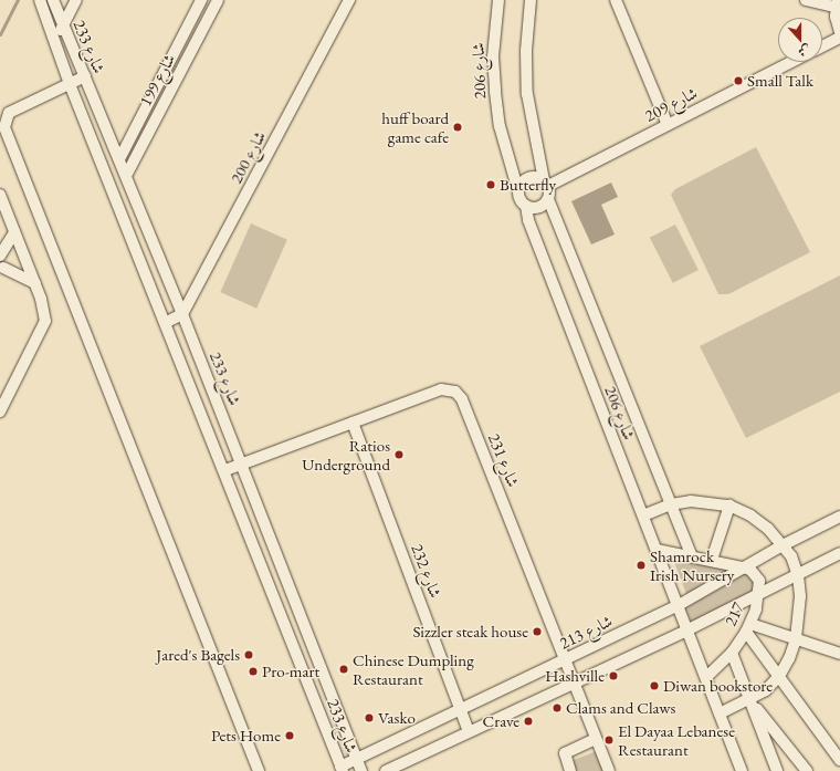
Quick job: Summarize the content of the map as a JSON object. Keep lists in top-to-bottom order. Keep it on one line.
{"streets":{"street":["شارع 233","شارع 206","شارع 199","شارع 209","شارع 200","شارع 231","شارع 232","217","شارع 213"]},"crossings":[["شارع 233","شارع 199"],["شارع 233","شارع 200"],["شارع 233","شارع 231"],["شارع 233","شارع 213"],["شارع 206","شارع 209"],["شارع 206","217"],["شارع 206","شارع 213"],["شارع 231","شارع 232"],["شارع 231","شارع 213"],["شارع 232","شارع 213"],["217","شارع 213"]],"places":["Small Talk","huff board game cafe","Butterfly","Ratios Underground","Shamrock Irish Nursery","Sizzler steak house","Jared's Bagels","Chinese Dumpling Restaurant","Pro-mart","Hashville","Diwan bookstore","Clams and Claws","Vasko","Crave","Pets Home","El Dayaa Lebanese Restaurant"],"north":"bottom"}
